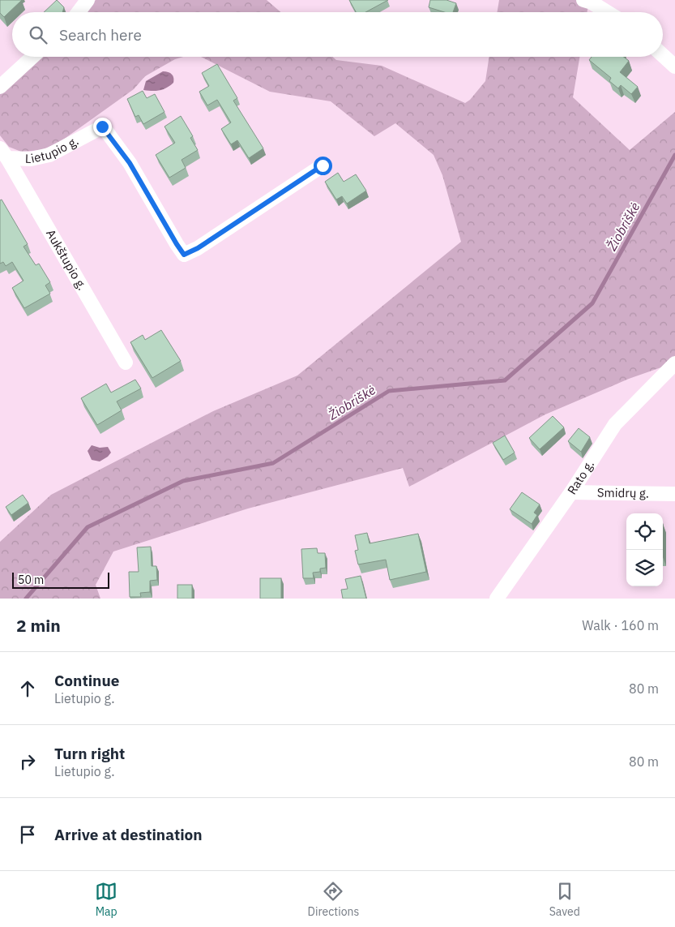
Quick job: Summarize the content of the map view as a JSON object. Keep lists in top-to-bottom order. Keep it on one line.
{"streets":{"street":["Lietupio g.","Aukštupio g.","Rato g.","Smidrų g."]},"crossings":[["Lietupio g.","Aukštupio g."],["Rato g.","Smidrų g."]],"water":["Žiobriškė"],"scale_bar":"50 m","page":{"search":"Search here","scale":"50 m","heading":["2 min","Walk · 160 m"],"list":[["Continue","Lietupio g.","80 m"],["Turn right","Lietupio g.","80 m"],"Arrive at destination"],"nav":["Map","Directions","Saved"]}}
